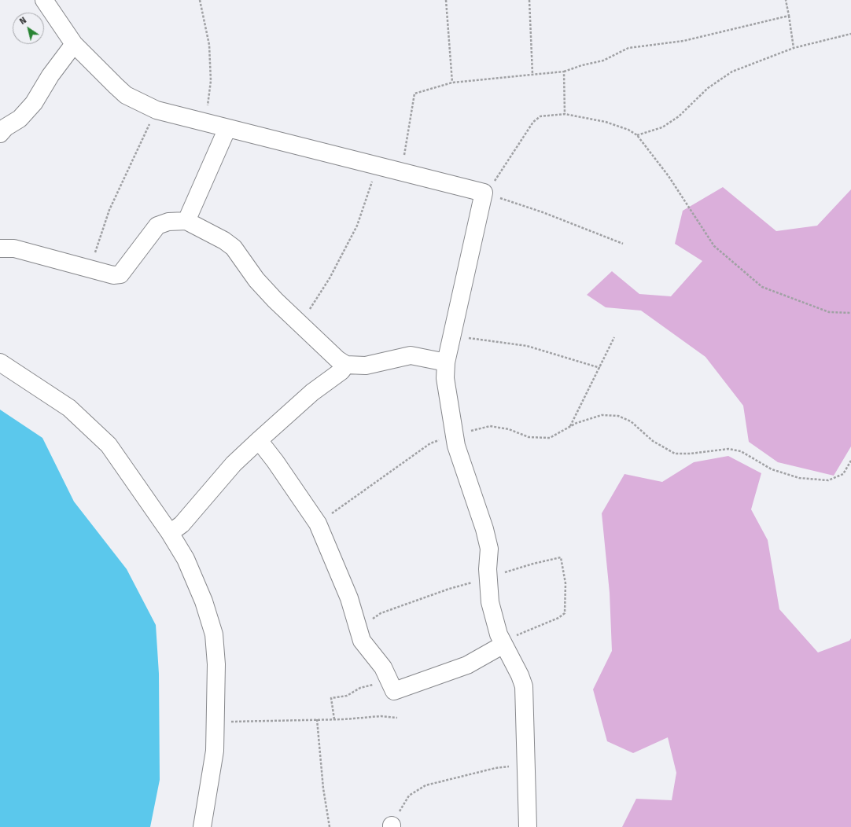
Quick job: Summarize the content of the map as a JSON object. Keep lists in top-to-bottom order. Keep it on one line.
{"north":"top left"}
